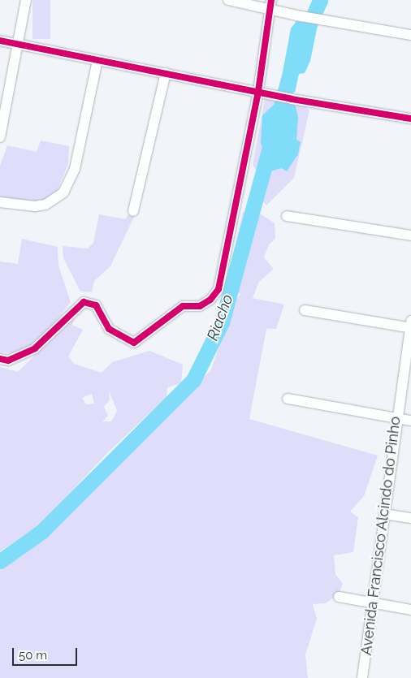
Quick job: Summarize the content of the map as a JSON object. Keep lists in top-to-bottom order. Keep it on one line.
{"streets":{"street":["Avenida Francisco Alcindo do Pinho"]},"water":["Riacho"],"scale_bar":"50 m"}
